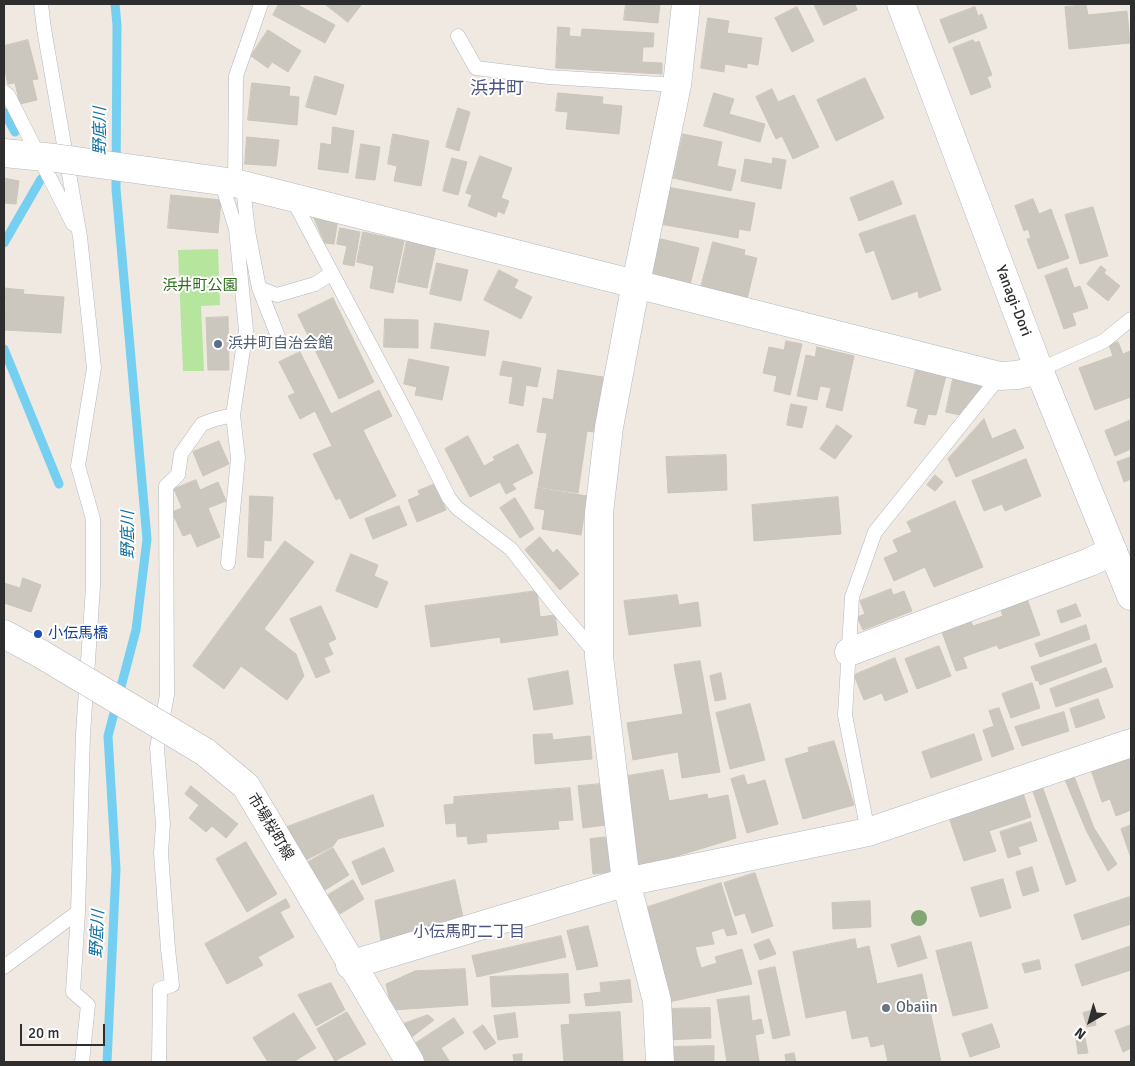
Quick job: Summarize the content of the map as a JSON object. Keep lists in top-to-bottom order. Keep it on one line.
{"streets":{"street":["Yanagi-Dori","市場桜町線"]},"districts":["浜井町","小伝馬町二丁目"],"water":["野底川"],"parks":["浜井町公園"],"places":["浜井町自治会館","小伝馬橋","Obaiin"],"scale_bar":"20 m","north":"bottom left"}
